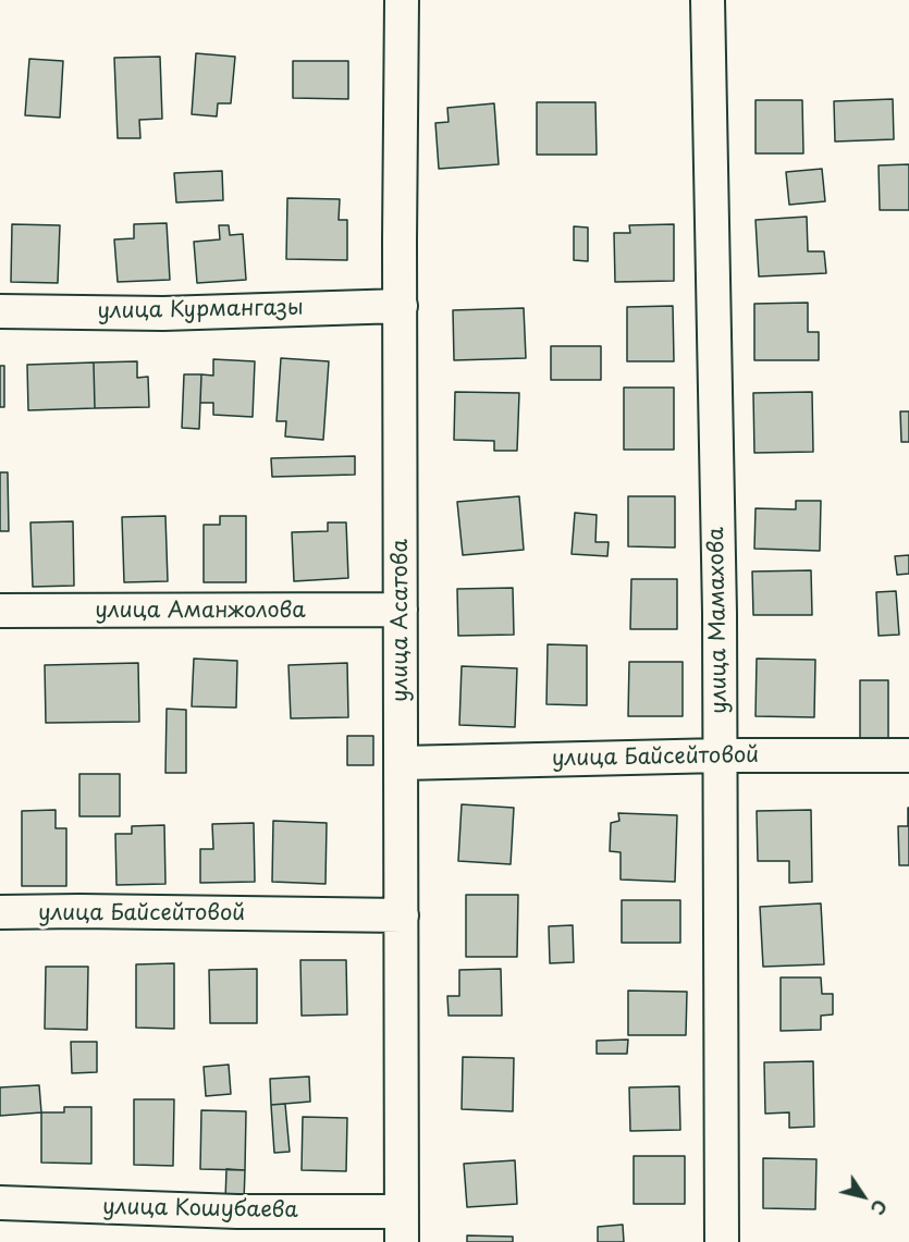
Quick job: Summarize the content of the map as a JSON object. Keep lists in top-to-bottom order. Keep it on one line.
{"streets":{"street":["улица Курмангазы","улица Аманжолова","улица Асатова","улица Мамахова","улица Байсейтовой","улица Кошубаева"]},"crossings":[["улица Курмангазы","улица Асатова"],["улица Аманжолова","улица Асатова"],["улица Асатова","улица Байсейтовой"],["улица Асатова","улица Кошубаева"],["улица Мамахова","улица Байсейтовой"]],"north":"bottom right"}
